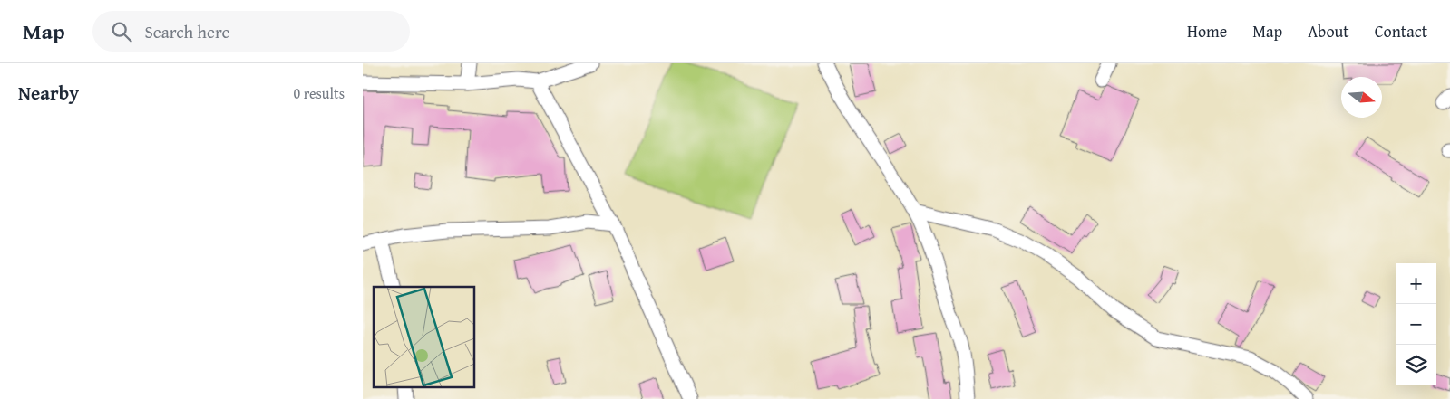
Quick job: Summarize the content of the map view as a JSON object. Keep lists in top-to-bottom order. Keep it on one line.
{"north":"right","page":{"header":"Map","search":"Search here","nav":["Home","Map","About","Contact"],"heading":["Nearby","0 results"],"map_buttons":["+","−"]}}
